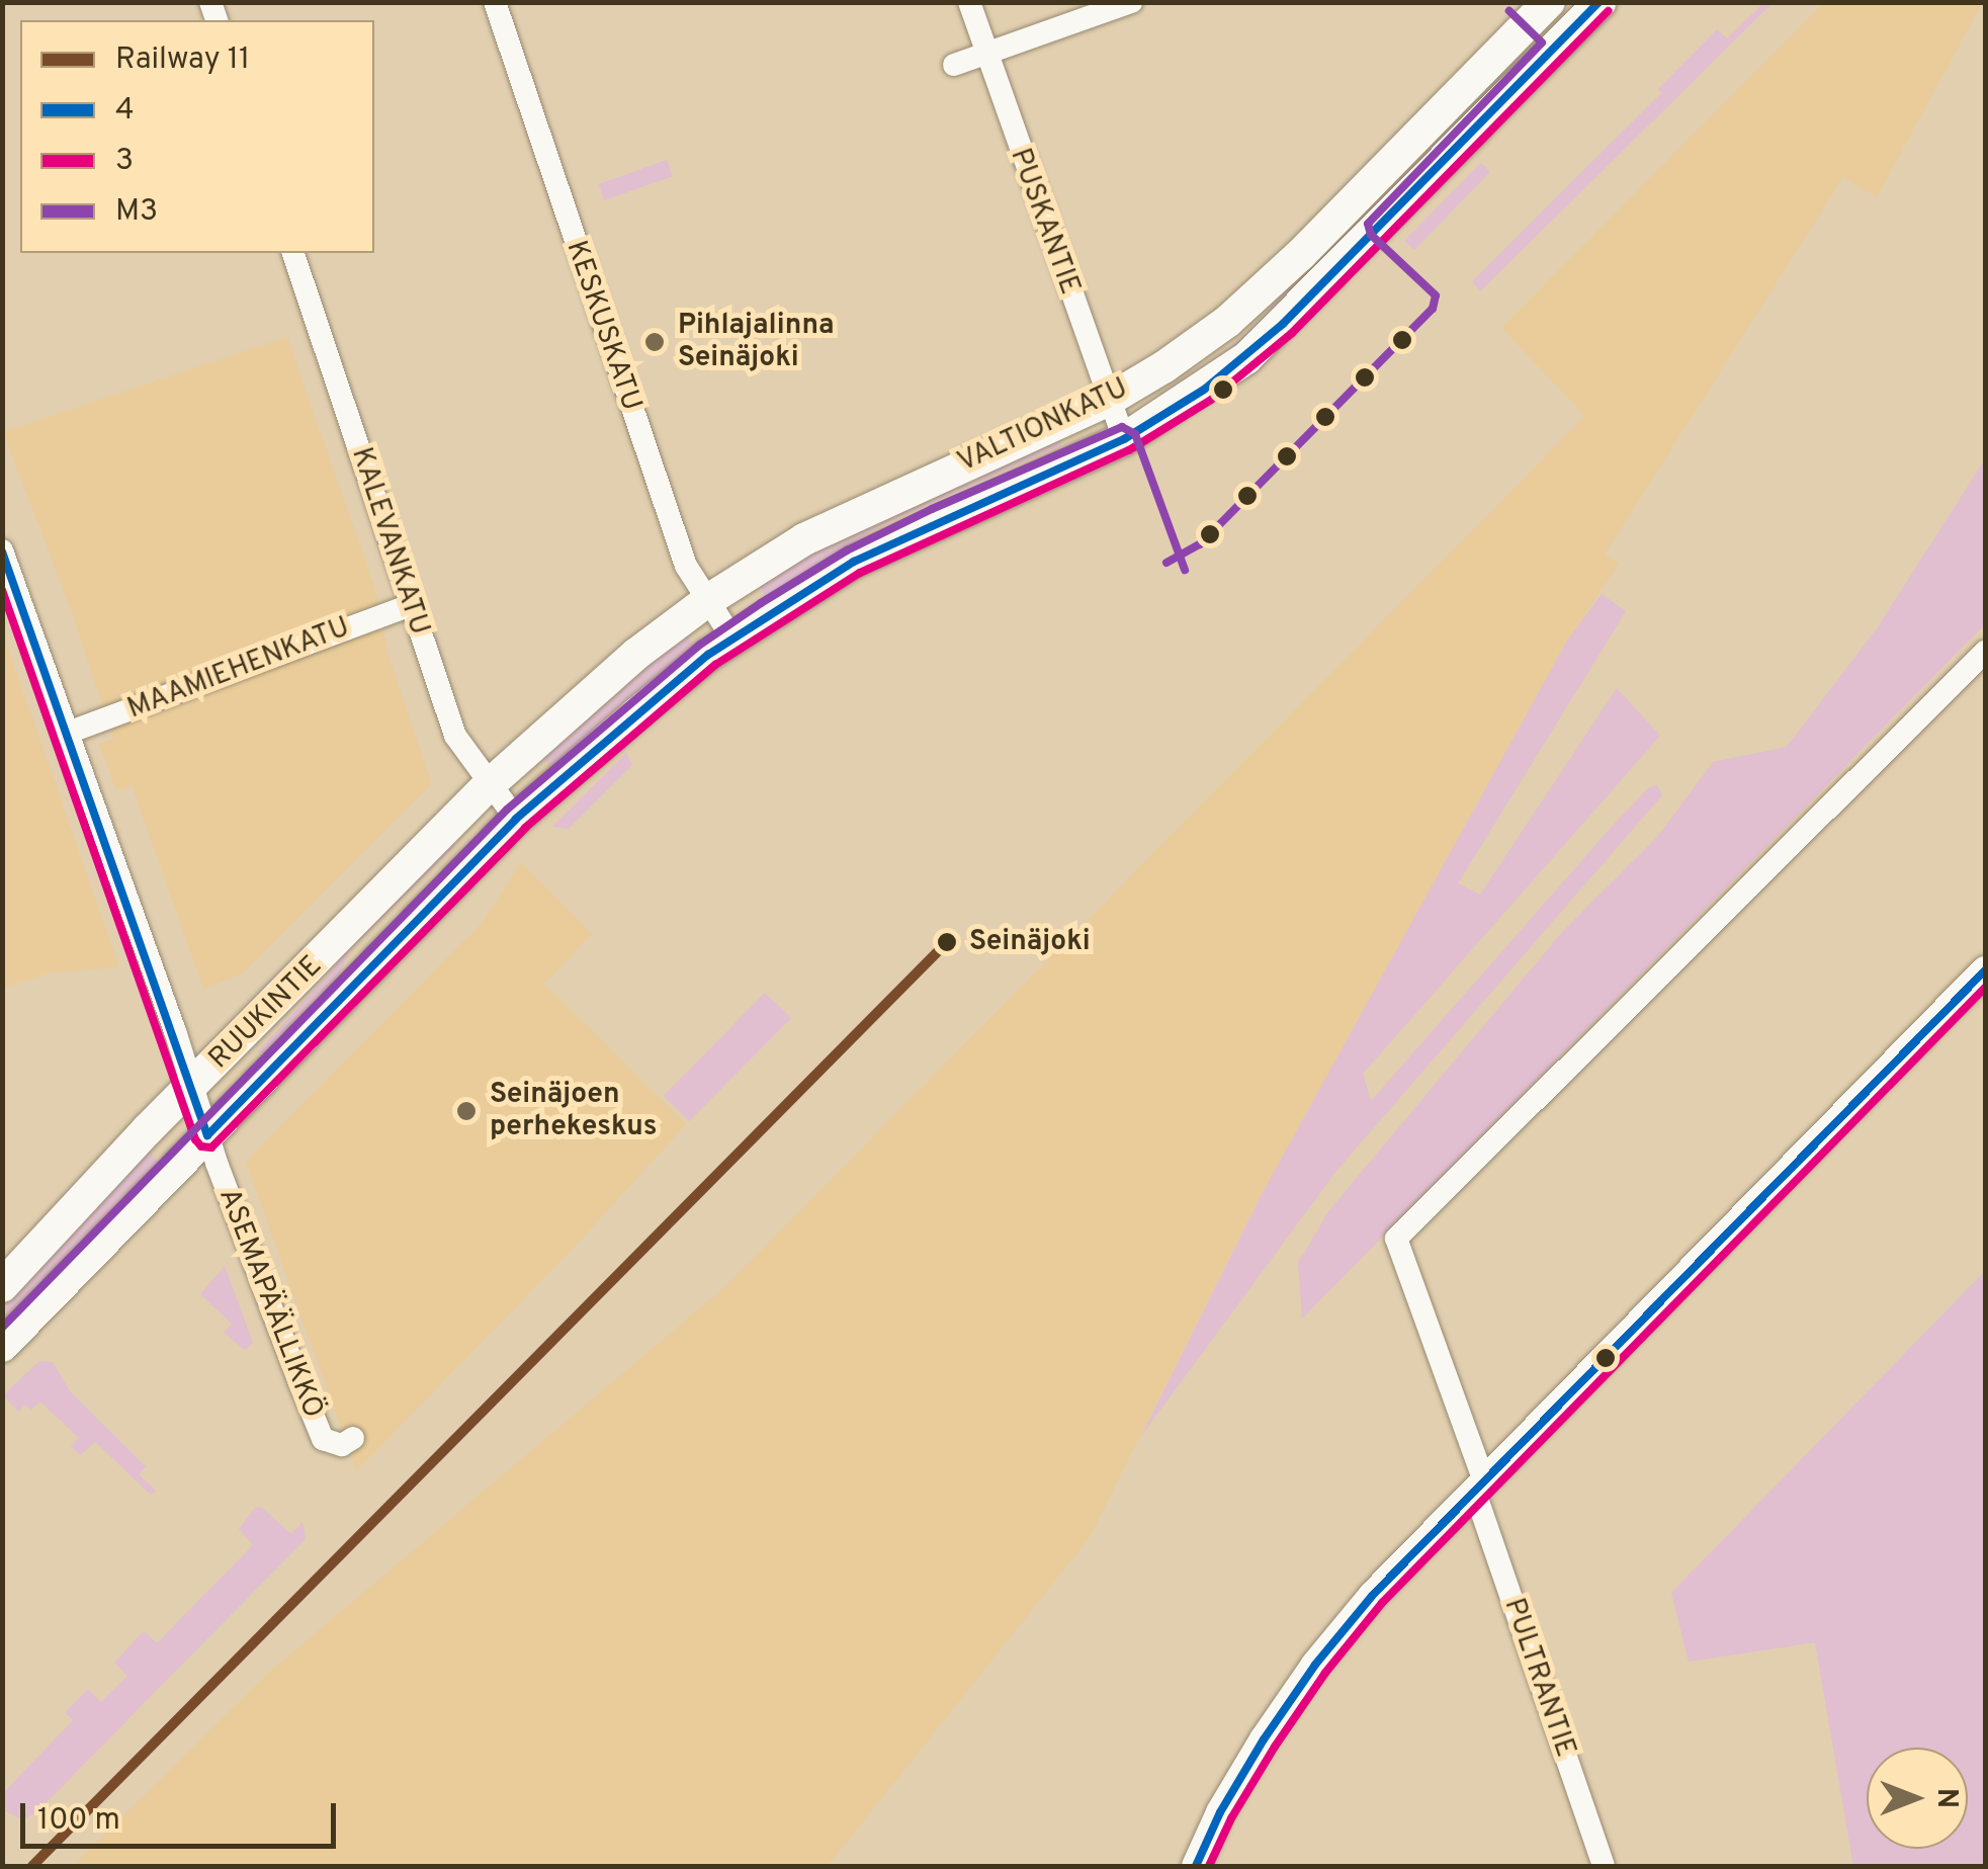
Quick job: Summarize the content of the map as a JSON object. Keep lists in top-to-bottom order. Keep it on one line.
{"streets":{"main road":["VALTIONKATU","RUUKINTIE"],"street":["PUSKANTIE","KESKUSKATU","KALEVANKATU","MAAMIEHENKATU","ASEMAPÄÄLLIKKÖ","PULTRANTIE"]},"crossings":[["PUSKANTIE","VALTIONKATU"],["KESKUSKATU","VALTIONKATU"],["VALTIONKATU","KALEVANKATU"],["VALTIONKATU","RUUKINTIE"],["KALEVANKATU","MAAMIEHENKATU"],["KALEVANKATU","RUUKINTIE"],["RUUKINTIE","ASEMAPÄÄLLIKKÖ"]],"places":["Pihlajalinna Seinäjoki","Seinäjoki","Seinäjoen perhekeskus"],"lines":["transit line 4","transit line 3","transit line M3","rail line 11"],"legend":["Railway 11","4","3","M3"],"scale_bar":"100 m","north":"right"}
